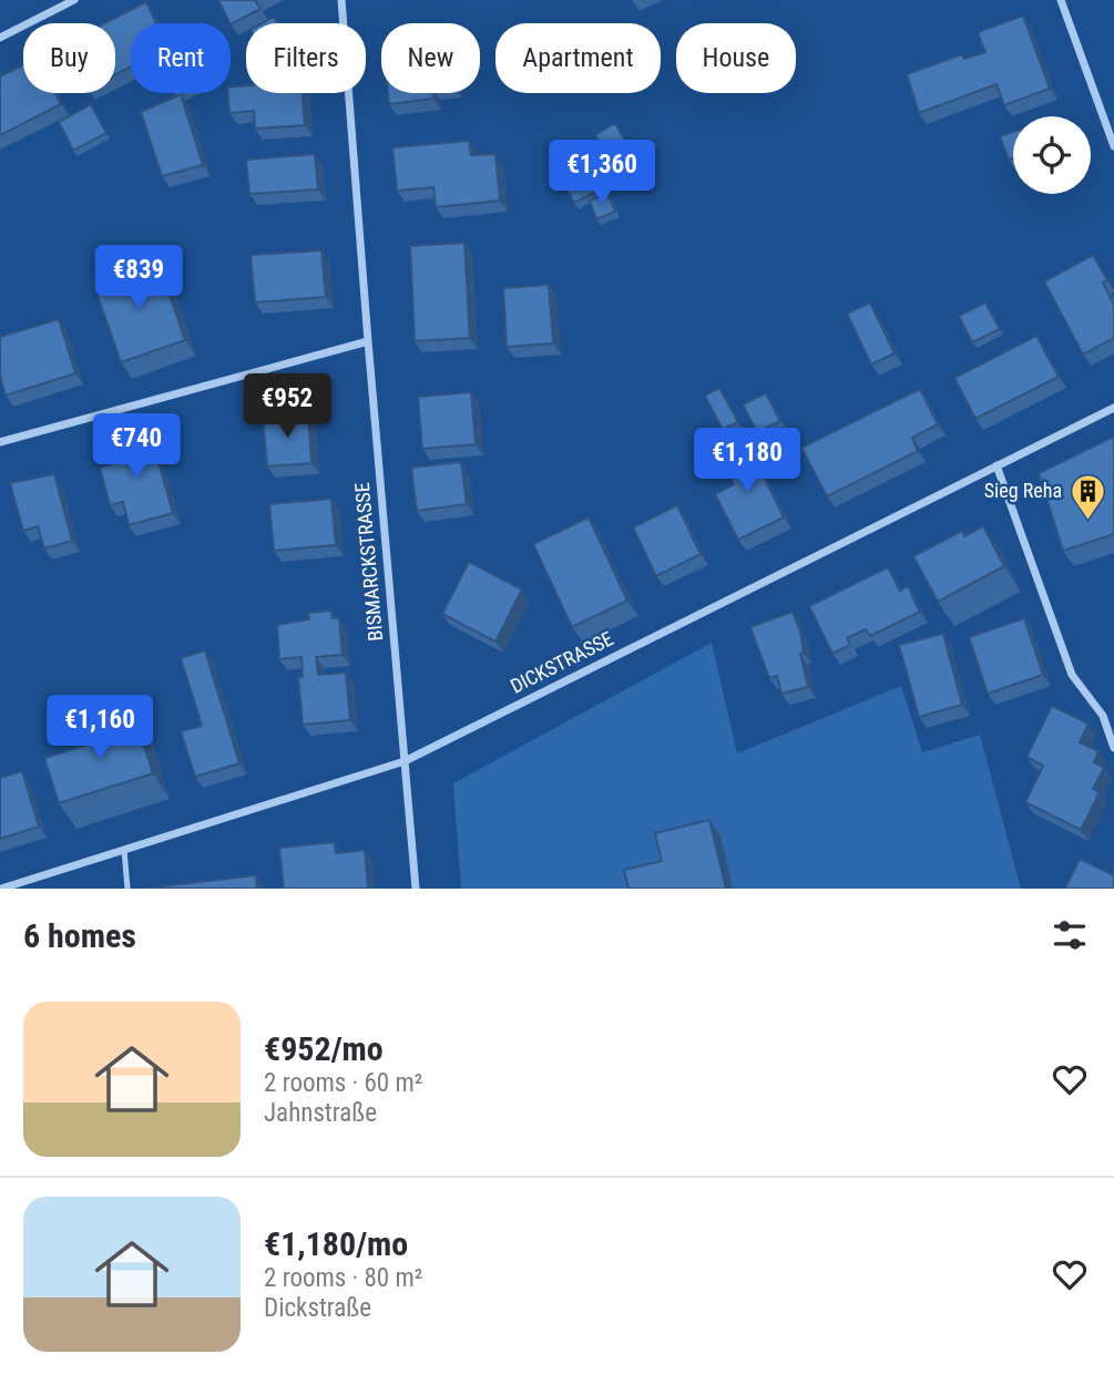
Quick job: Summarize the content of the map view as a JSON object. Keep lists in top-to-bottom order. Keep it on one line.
{"streets":{"street":["BISMARCKSTRASSE","DICKSTRASSE"]},"crossings":[["BISMARCKSTRASSE","DICKSTRASSE"]],"places":{"building":["Sieg Reha"]},"page":{"chip":["Buy","Rent","Filters","New","Apartment","House"],"price":["€1,360","€839","€952","€740","€1,180","€1,160"],"heading":"6 homes","list":[{"name":"€952/mo","note":"2 rooms · 60 m² · Jahnstraße"},{"name":"€1,180/mo","note":"2 rooms · 80 m² · Dickstraße"}]}}
